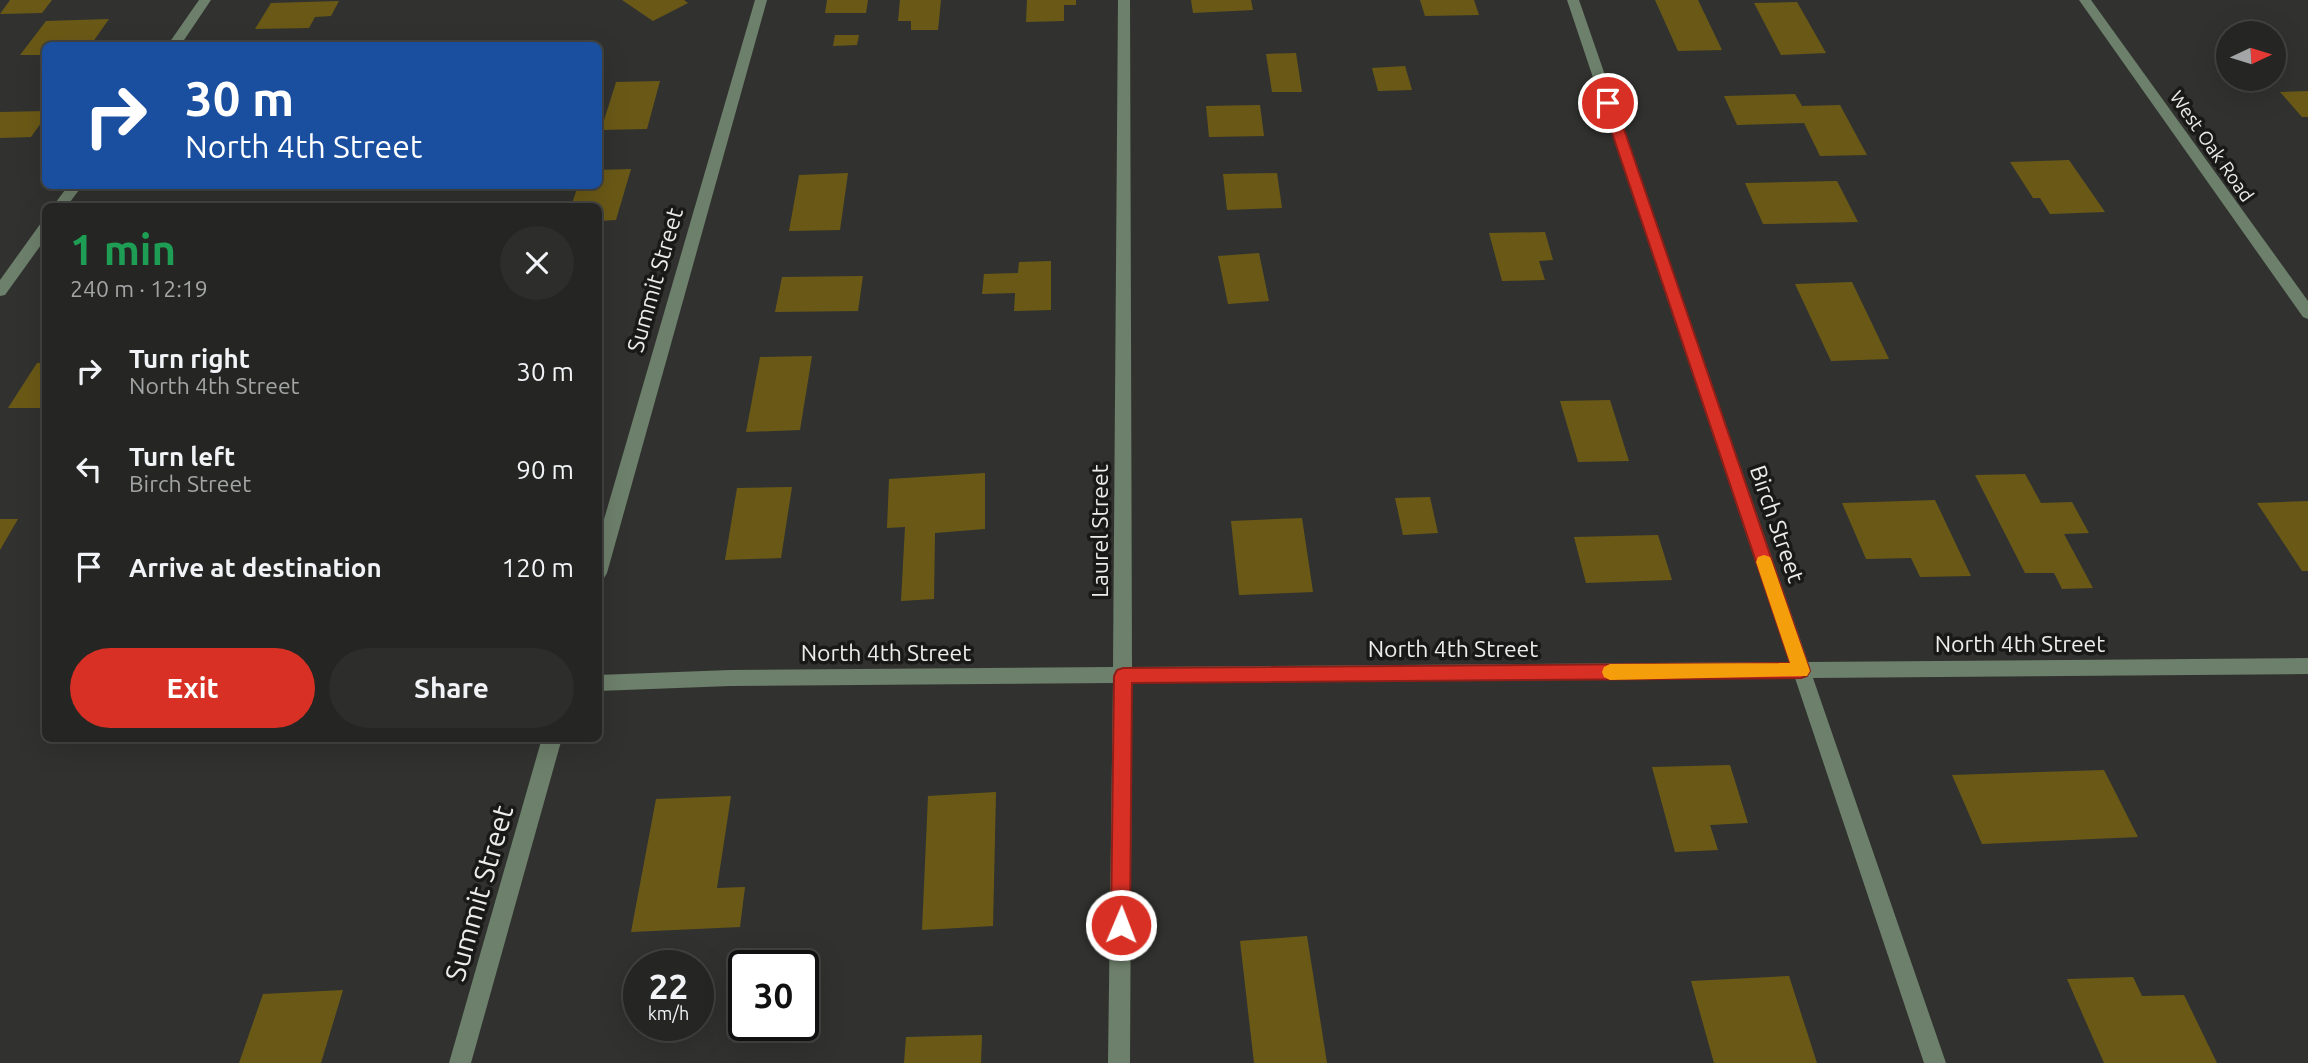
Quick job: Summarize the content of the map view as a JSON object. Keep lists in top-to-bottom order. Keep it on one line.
{"streets":{"street":["West Oak Road","Summit Street","Birch Street","Laurel Street","North 4th Street"]},"crossings":[["Birch Street","North 4th Street"],["Laurel Street","North 4th Street"]],"north":"right","page":{"turn":["30 m","North 4th Street"],"heading":["1 min","240 m · 12:19"],"list":[{"name":"Turn right","note":"North 4th Street","value":"30 m"},{"name":"Turn left","note":"Birch Street","value":"90 m"},{"name":"Arrive at destination","value":"120 m"}],"buttons":["Exit","Share"],"speed":"22 km/h","limit":"30"}}
